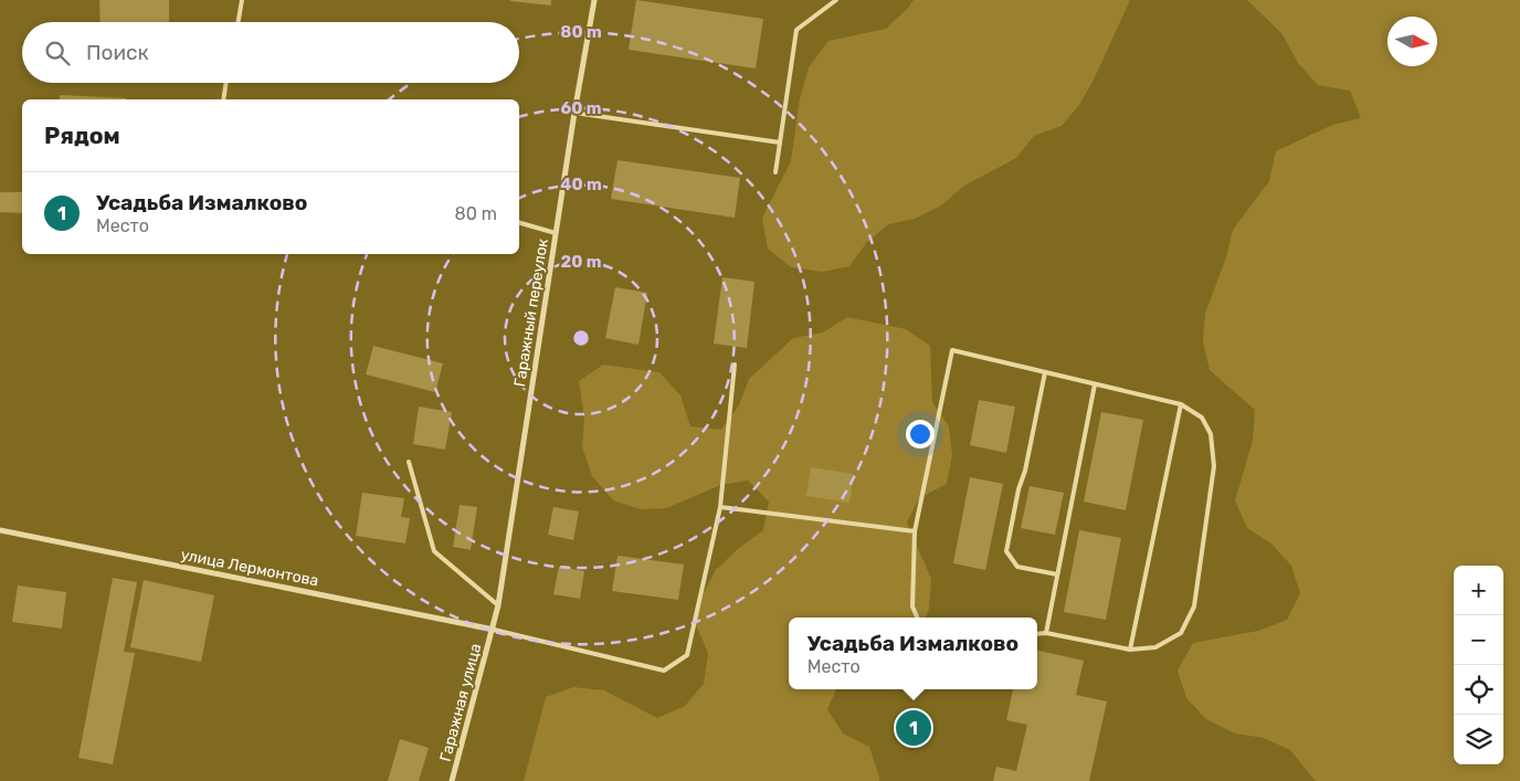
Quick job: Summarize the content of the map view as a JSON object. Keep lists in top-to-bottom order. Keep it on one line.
{"streets":{"street":["Гаражный переулок","улица Лермонтова","Гаражная улица"]},"crossings":[["Гаражный переулок","улица Лермонтова"],["Гаражный переулок","Гаражная улица"],["улица Лермонтова","Гаражная улица"]],"north":"right","page":{"search":"Поиск","heading":"Рядом","list":[{"mark":"1","name":"Усадьба Измалково","note":"Место","value":"80 m"}],"map_buttons":["+","−"],"popup":["Усадьба Измалково","Место"],"pins":"1"},"rings":["80 m","60 m","40 m","20 m"]}
